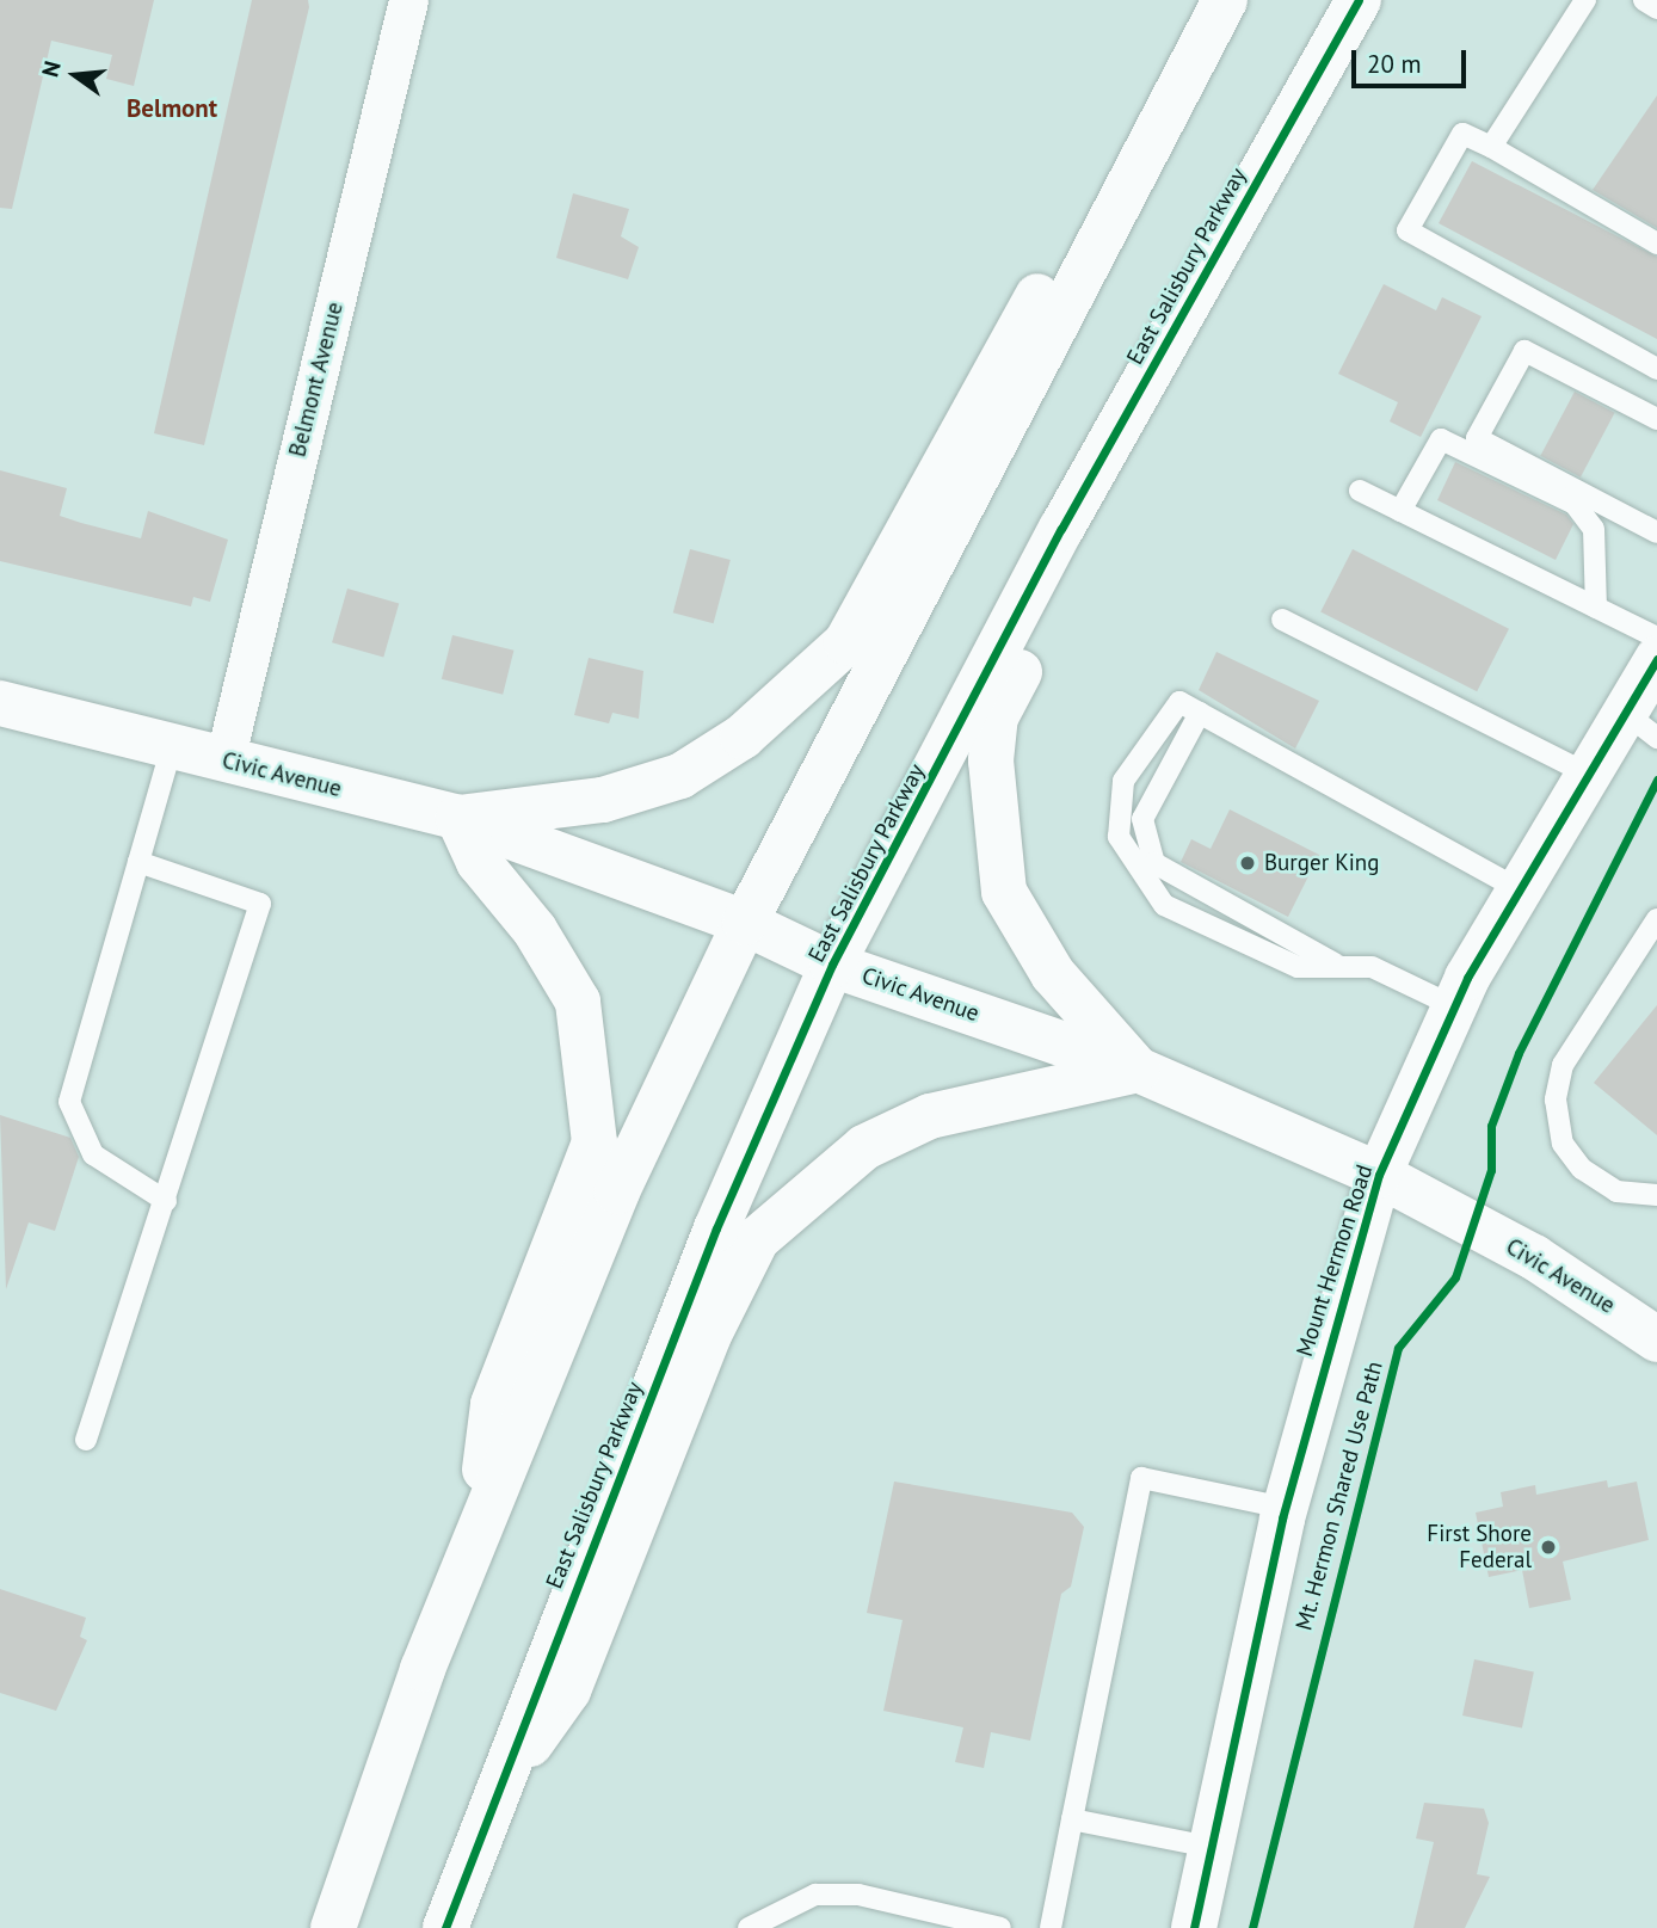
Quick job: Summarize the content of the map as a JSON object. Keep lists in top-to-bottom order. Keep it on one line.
{"streets":{"main road":["East Salisbury Parkway","Civic Avenue","Mount Hermon Road"],"street":["Belmont Avenue"],"cycle path":["Mt. Hermon Shared Use Path"]},"crossings":[["East Salisbury Parkway","Civic Avenue"],["Belmont Avenue","Civic Avenue"],["Civic Avenue","Mount Hermon Road"]],"districts":["Belmont"],"places":["Burger King","First Shore Federal"],"scale_bar":"20 m","north":"left"}
